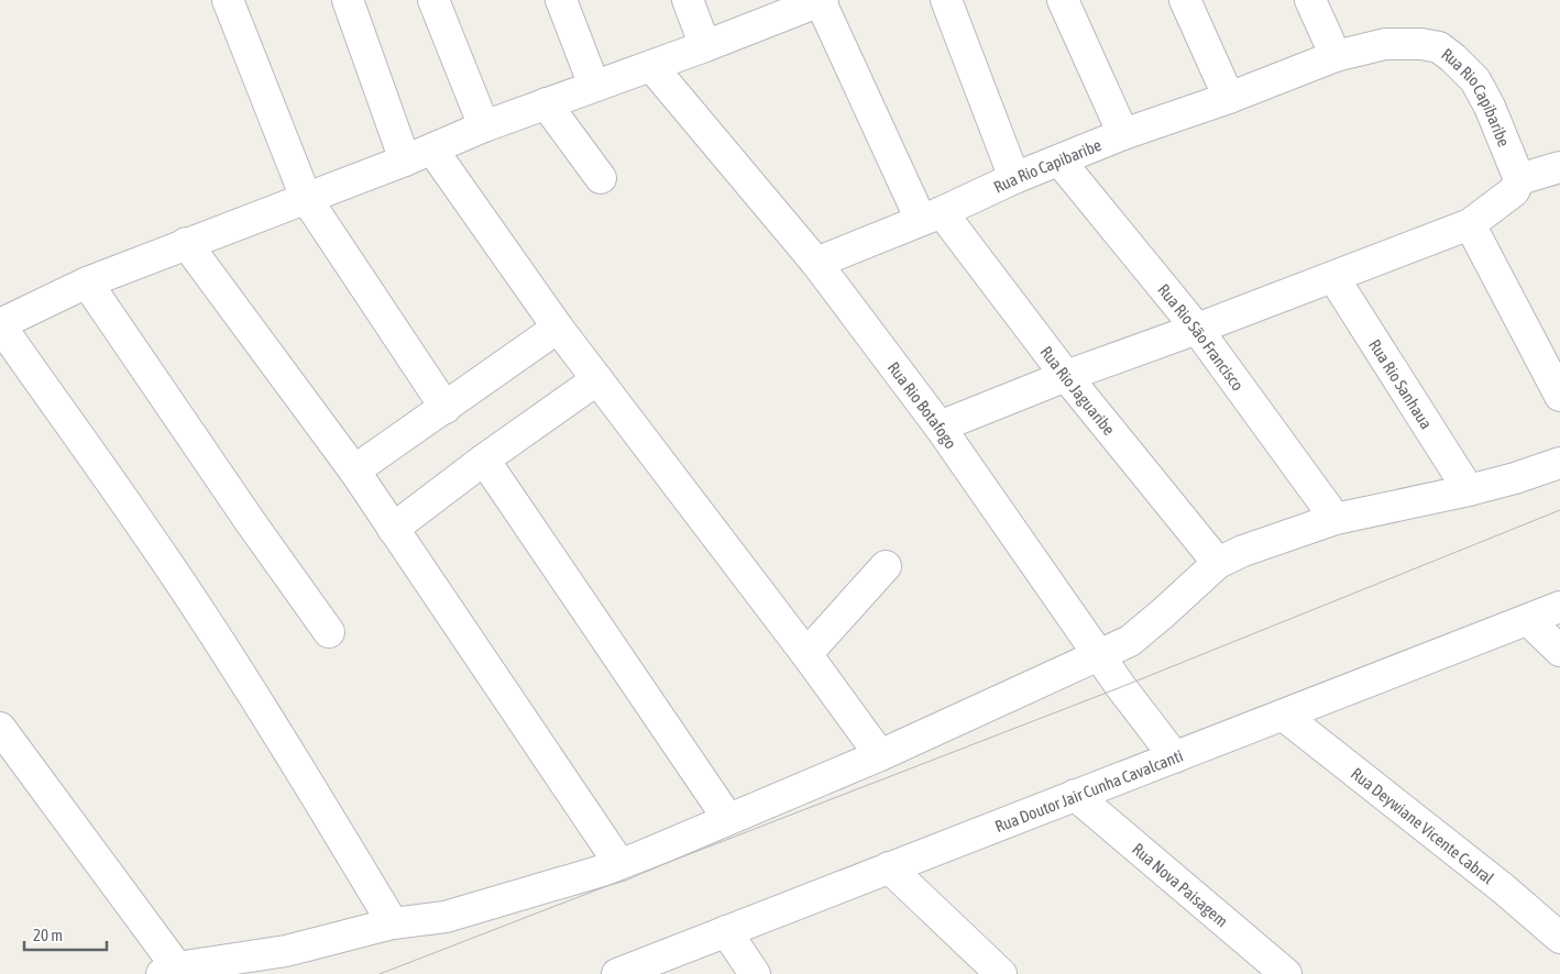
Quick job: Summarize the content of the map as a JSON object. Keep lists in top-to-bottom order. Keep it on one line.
{"streets":{"street":["Rua Rio Capibaribe","Rua Rio São Francisco","Rua Rio Sanhaua","Rua Rio Jaguaribe","Rua Rio Botafogo","Rua Doutor Jair Cunha Cavalcanti","Rua Deywiane Vicente Cabral","Rua Nova Paisagem"]},"crossings":[["Rua Rio Capibaribe","Rua Rio São Francisco"],["Rua Rio Capibaribe","Rua Rio Jaguaribe"],["Rua Rio Capibaribe","Rua Rio Botafogo"],["Rua Rio Botafogo","Rua Doutor Jair Cunha Cavalcanti"],["Rua Doutor Jair Cunha Cavalcanti","Rua Deywiane Vicente Cabral"],["Rua Doutor Jair Cunha Cavalcanti","Rua Nova Paisagem"]],"scale_bar":"20 m"}
